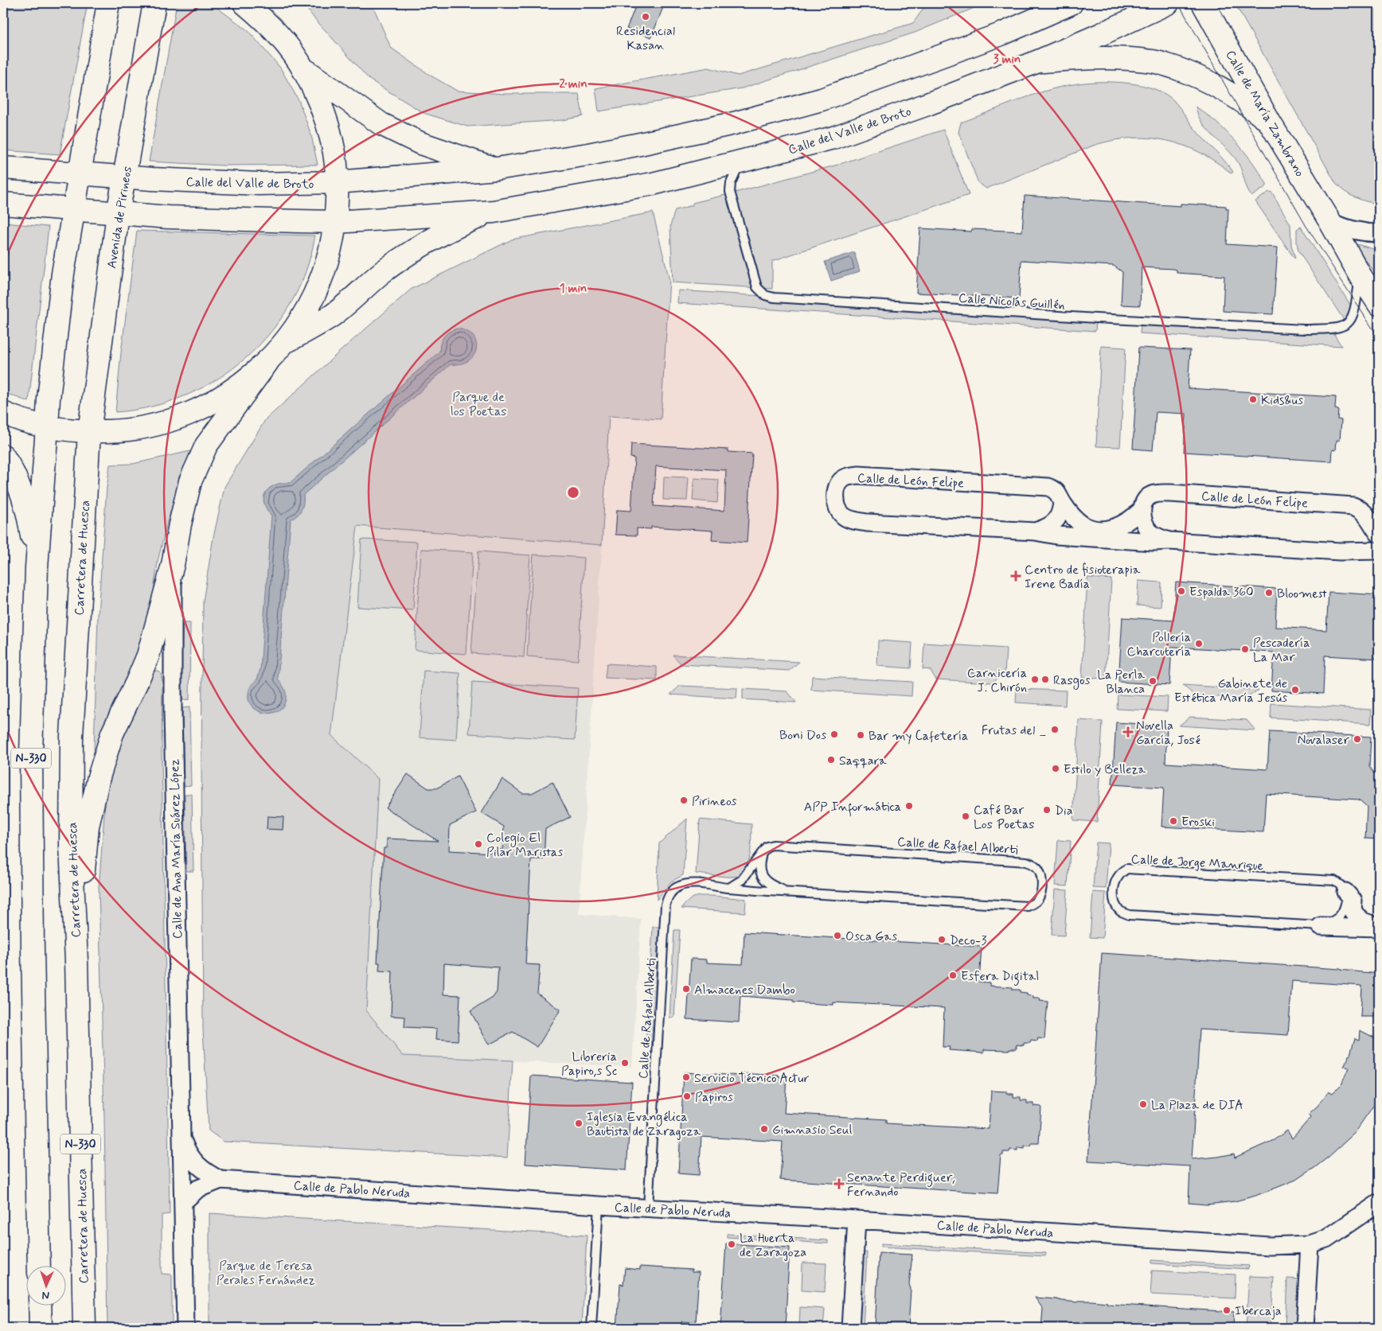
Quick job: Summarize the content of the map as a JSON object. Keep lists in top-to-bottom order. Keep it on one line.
{"streets":{"main road":["Calle de María Zambrano","Calle del Valle de Broto","Avenida de Pirineos","Carretera de Huesca","N-330"],"street":["Calle de León Felipe","Calle de Ana María Suárez López","Calle de Pablo Neruda"],"lane":["Calle Nicolás Guillén","Calle de Rafael Alberti","Calle de Jorge Manrique"]},"crossings":[["Calle de María Zambrano","Calle Nicolás Guillén"],["Calle del Valle de Broto","Avenida de Pirineos"],["Calle del Valle de Broto","Calle Nicolás Guillén"],["Avenida de Pirineos","Carretera de Huesca"],["Calle de Rafael Alberti","Calle de Pablo Neruda"],["Calle de Ana María Suárez López","Calle de Pablo Neruda"]],"parks":["Parque de los Poetas","Parque de Teresa Perales Fernández"],"places":{"other":["Residencial Kasan","Kids&us","Espalda 360","Bloomest","Pollería Charcutería","Pescadería La Mar","Carnicería J. Chirón","Rasgos","La Perla Blanca","Gabinete de Estética María Jesús","Frutas del _","Boni Dos","Bar my Cafetería","Novalaser","Saqqara","Estilo y Belleza","Pirineos","APP Informática","Dia","Café Bar Los Poetas","Eroski","Colegio El Pilar Maristas","Osca Gas","Deco-3","Esfera Digital","Almacenes Dambo","Libreria Papiro,s Sc","Servicio Técnico Actur","Papiros","La Plaza de DIA","Iglesia Evangélica Bautista de Zaragoza","Gimnasio Seul","La Huerta de Zaragoza","Ibercaja"],"health":["Centro de fisioterapia Irene Badía","Novella García, José","Senante Perdiguer, Fernando"]},"north":"bottom","rings":["3 min","2 min","1 min"]}
